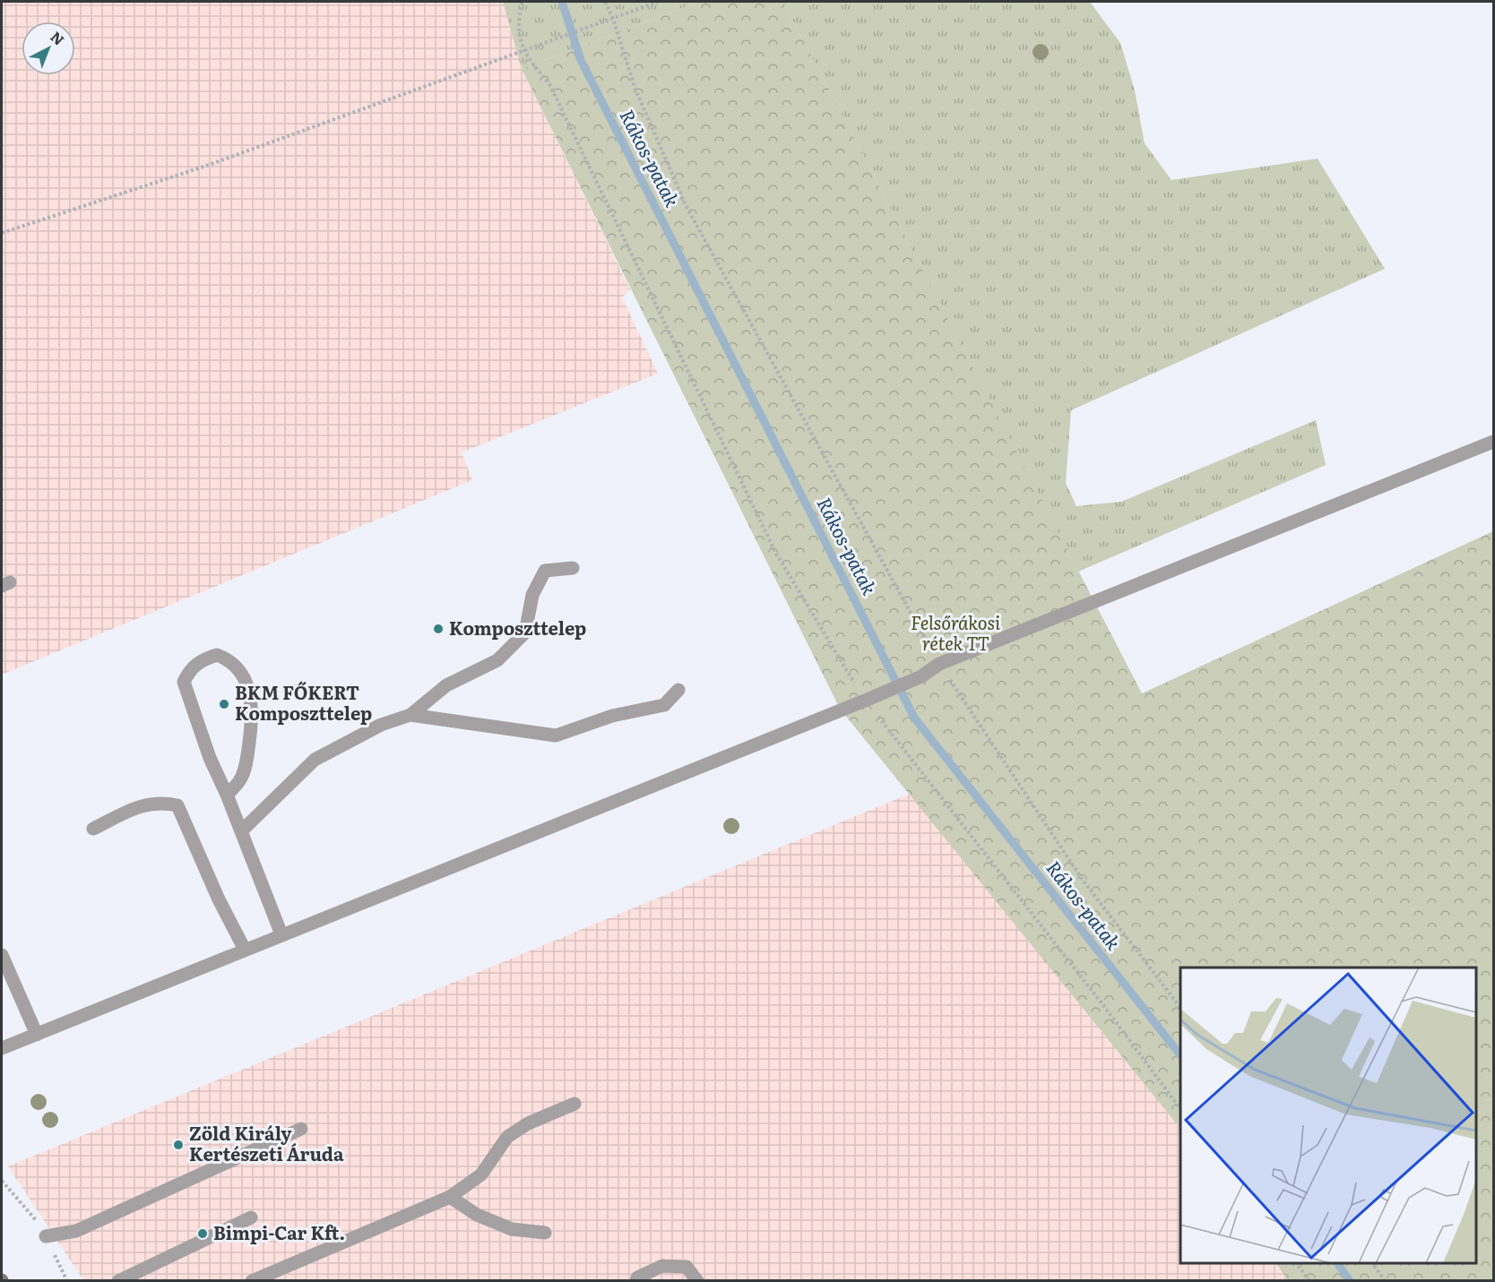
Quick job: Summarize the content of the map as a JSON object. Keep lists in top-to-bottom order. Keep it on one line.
{"water":["Rákos-patak"],"parks":["Felsőrákosi rétek TT"],"places":["Komposzttelep","BKM FŐKERT Komposzttelep","Zöld Király Kertészeti Áruda","Bimpi-Car Kft."],"north":"top right"}
